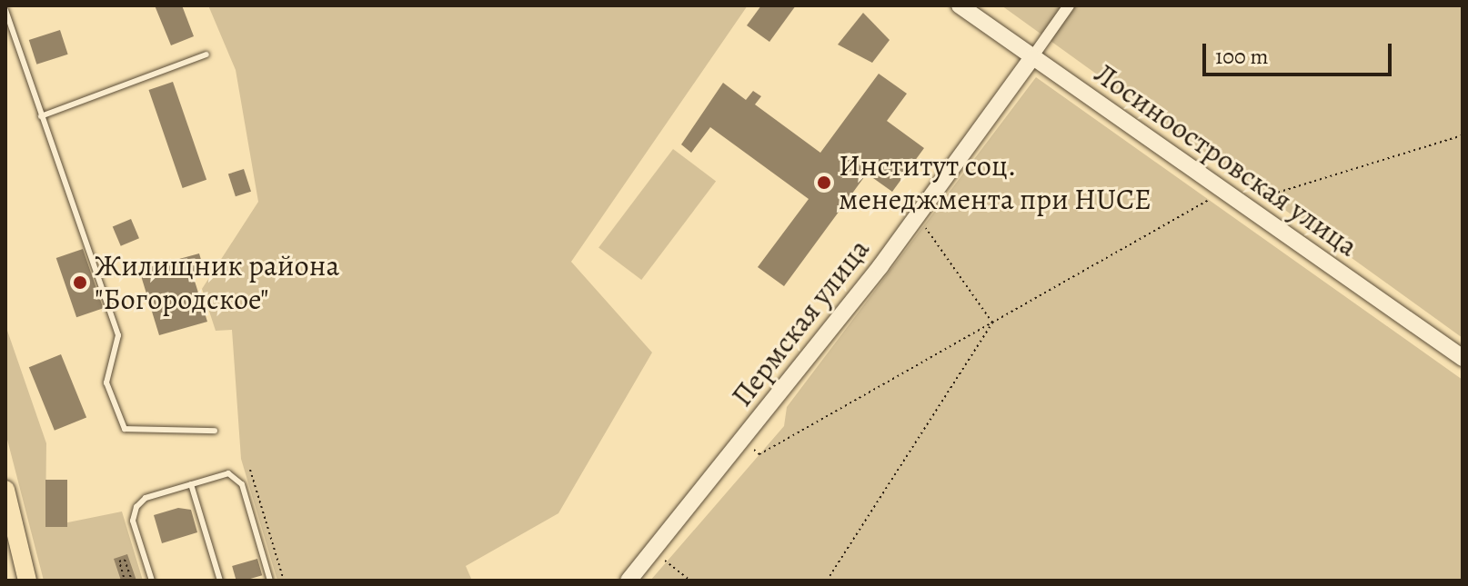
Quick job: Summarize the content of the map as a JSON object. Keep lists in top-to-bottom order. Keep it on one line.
{"streets":{"street":["Лосиноостровская улица","Пермская улица"]},"crossings":[["Лосиноостровская улица","Пермская улица"]],"places":["Институт соц. менеджмента при HUCE","Жилищник района \"Богородское\""],"scale_bar":"100 m"}
